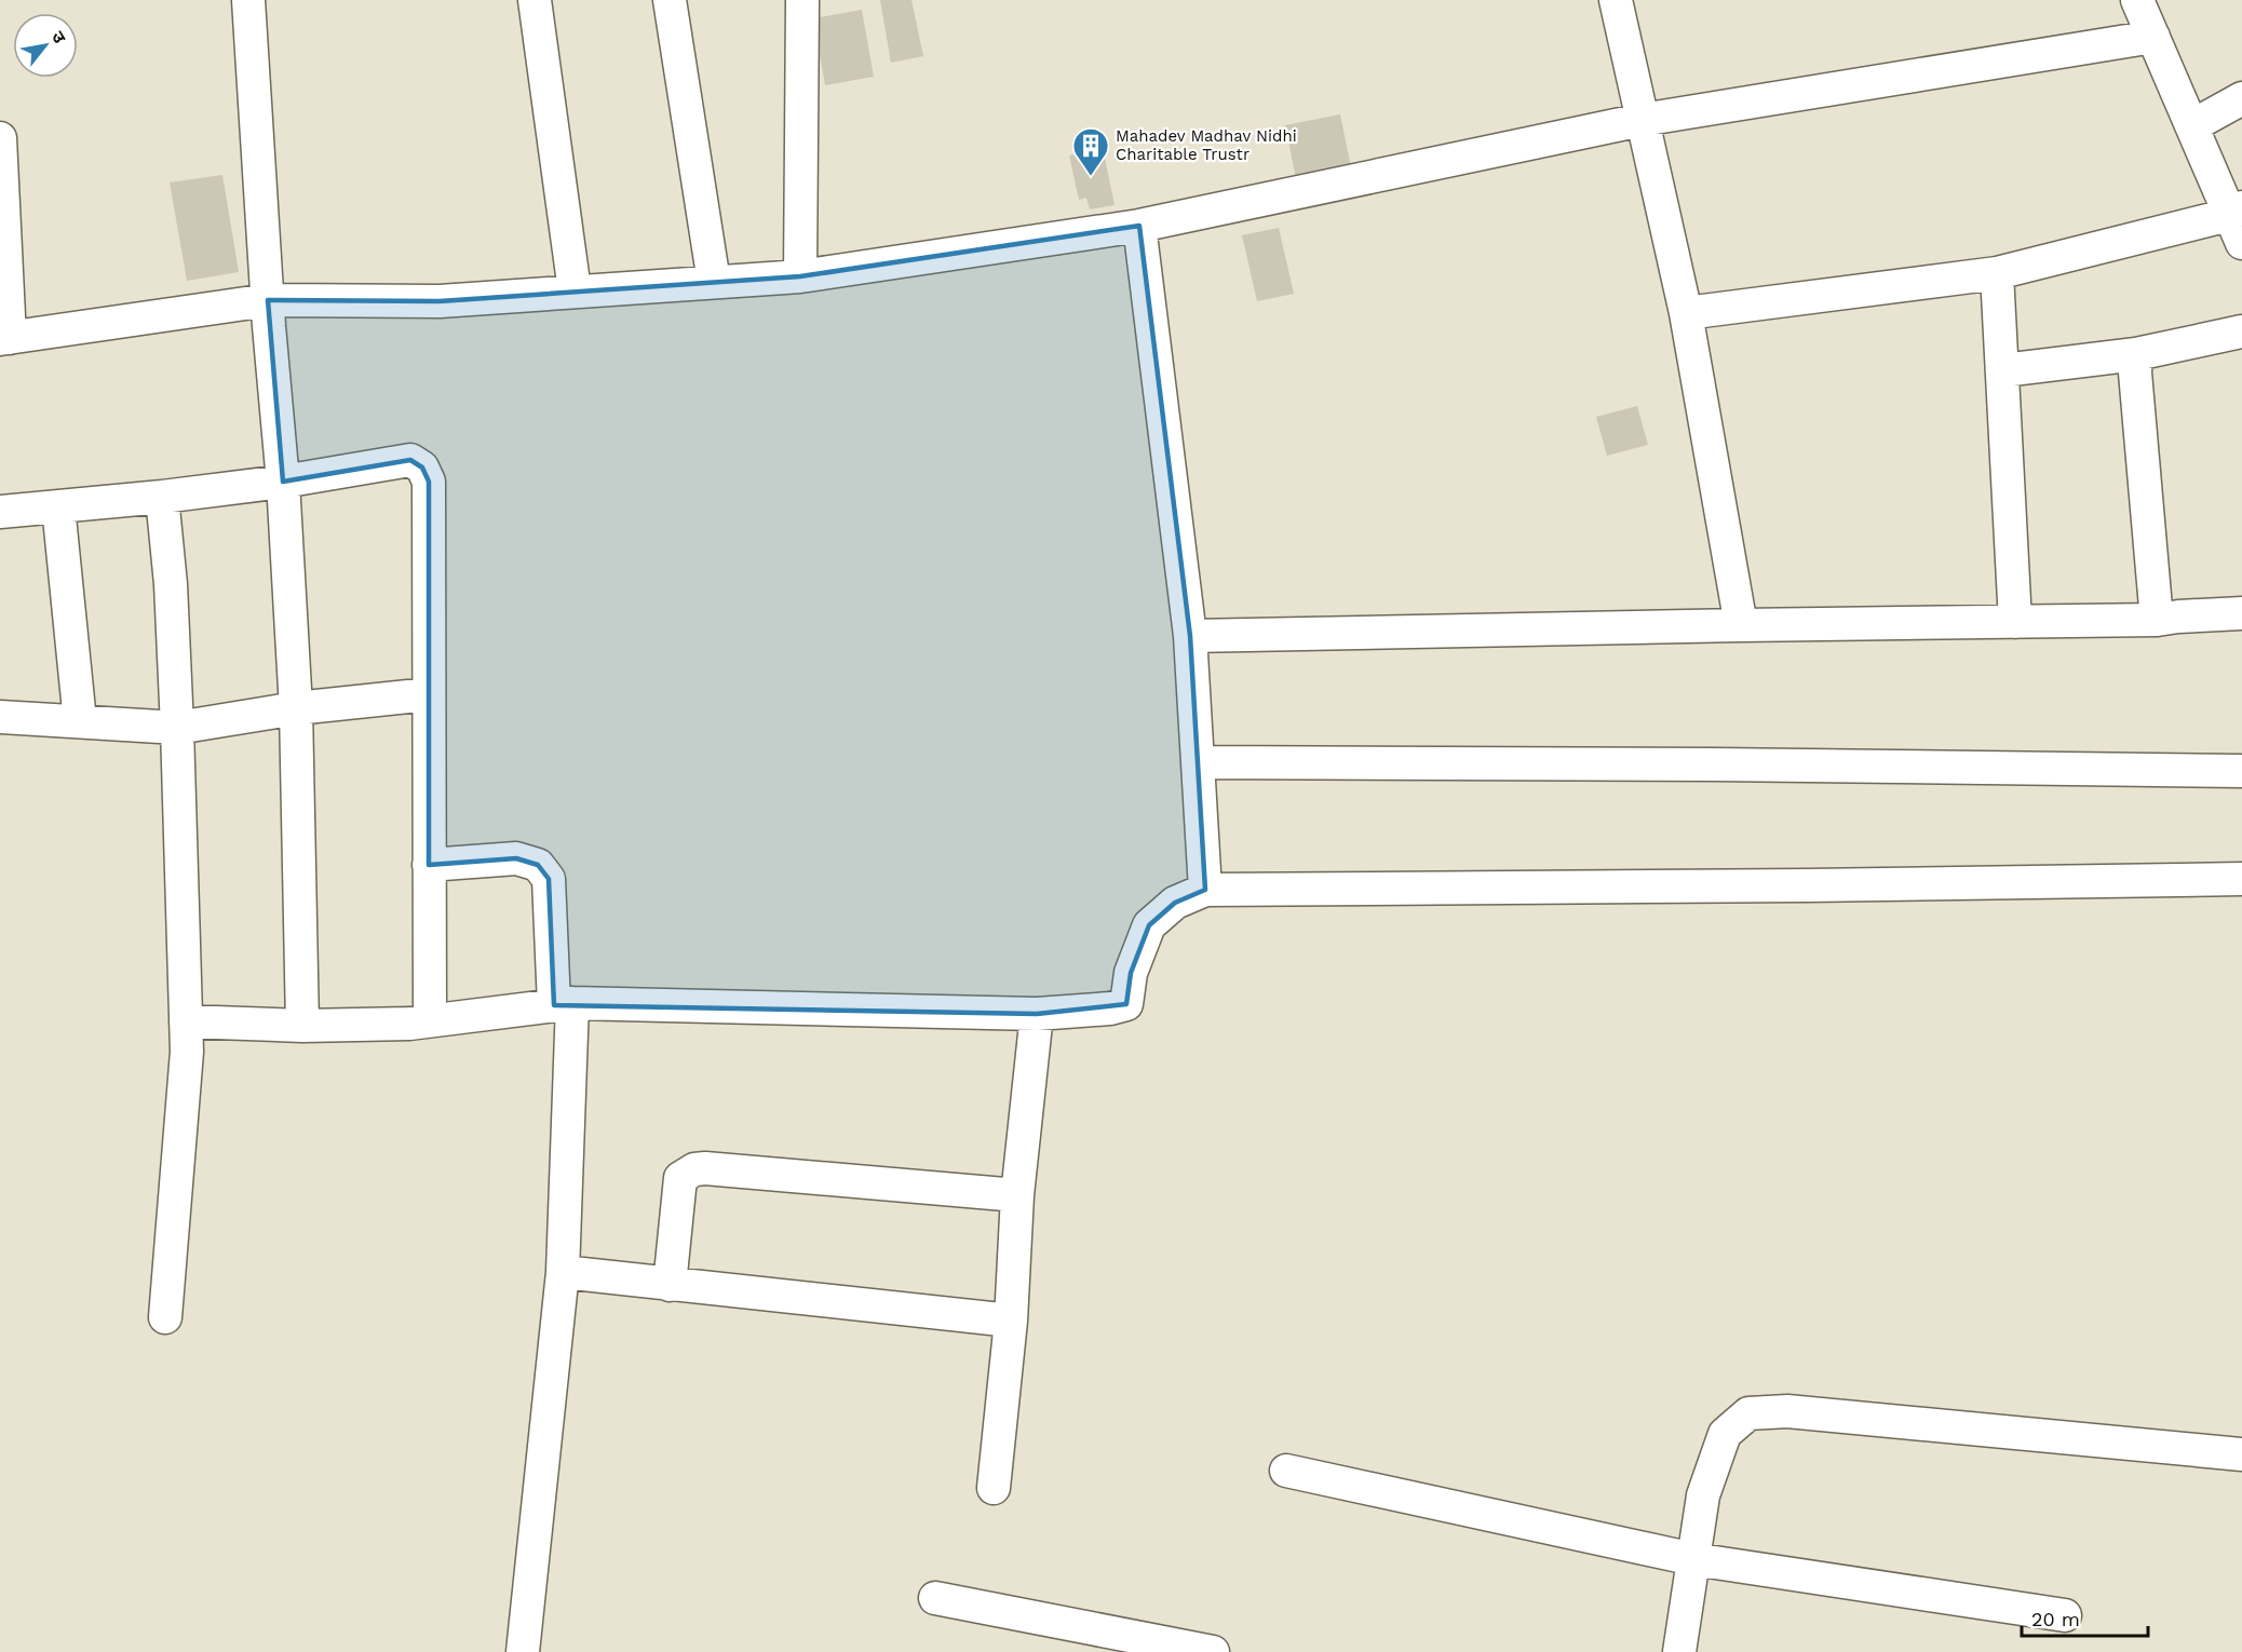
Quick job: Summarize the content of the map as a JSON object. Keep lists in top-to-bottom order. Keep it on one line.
{"places":{"building":["Mahadev Madhav Nidhi Charitable Trustr"]},"scale_bar":"20 m","north":"top right"}
